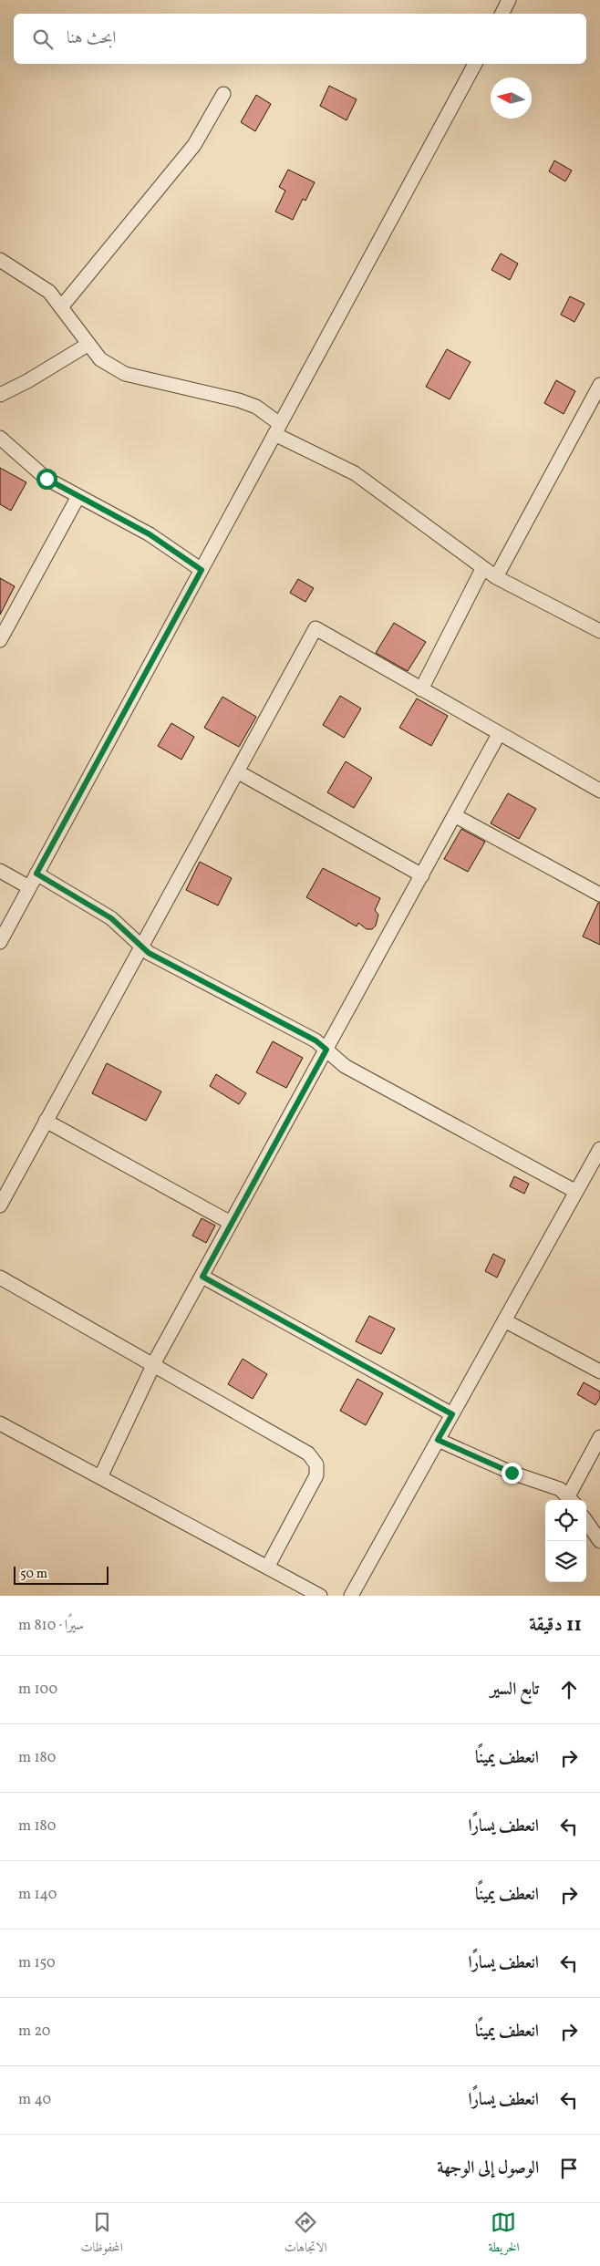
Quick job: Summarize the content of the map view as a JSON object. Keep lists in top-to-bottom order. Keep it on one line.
{"scale_bar":"50 m","north":"left","page":{"search":"ابحث هنا","scale":"50 m","heading":["11 دقيقة","سيرًا · 810 m"],"list":[["تابع السير","100 m"],["انعطف يمينًا","180 m"],["انعطف يسارًا","180 m"],["انعطف يمينًا","140 m"],["انعطف يسارًا","150 m"],["انعطف يمينًا","20 m"],["انعطف يسارًا","40 m"],"الوصول إلى الوجهة"],"nav":["الخريطة","الاتجاهات","المحفوظات"]}}
